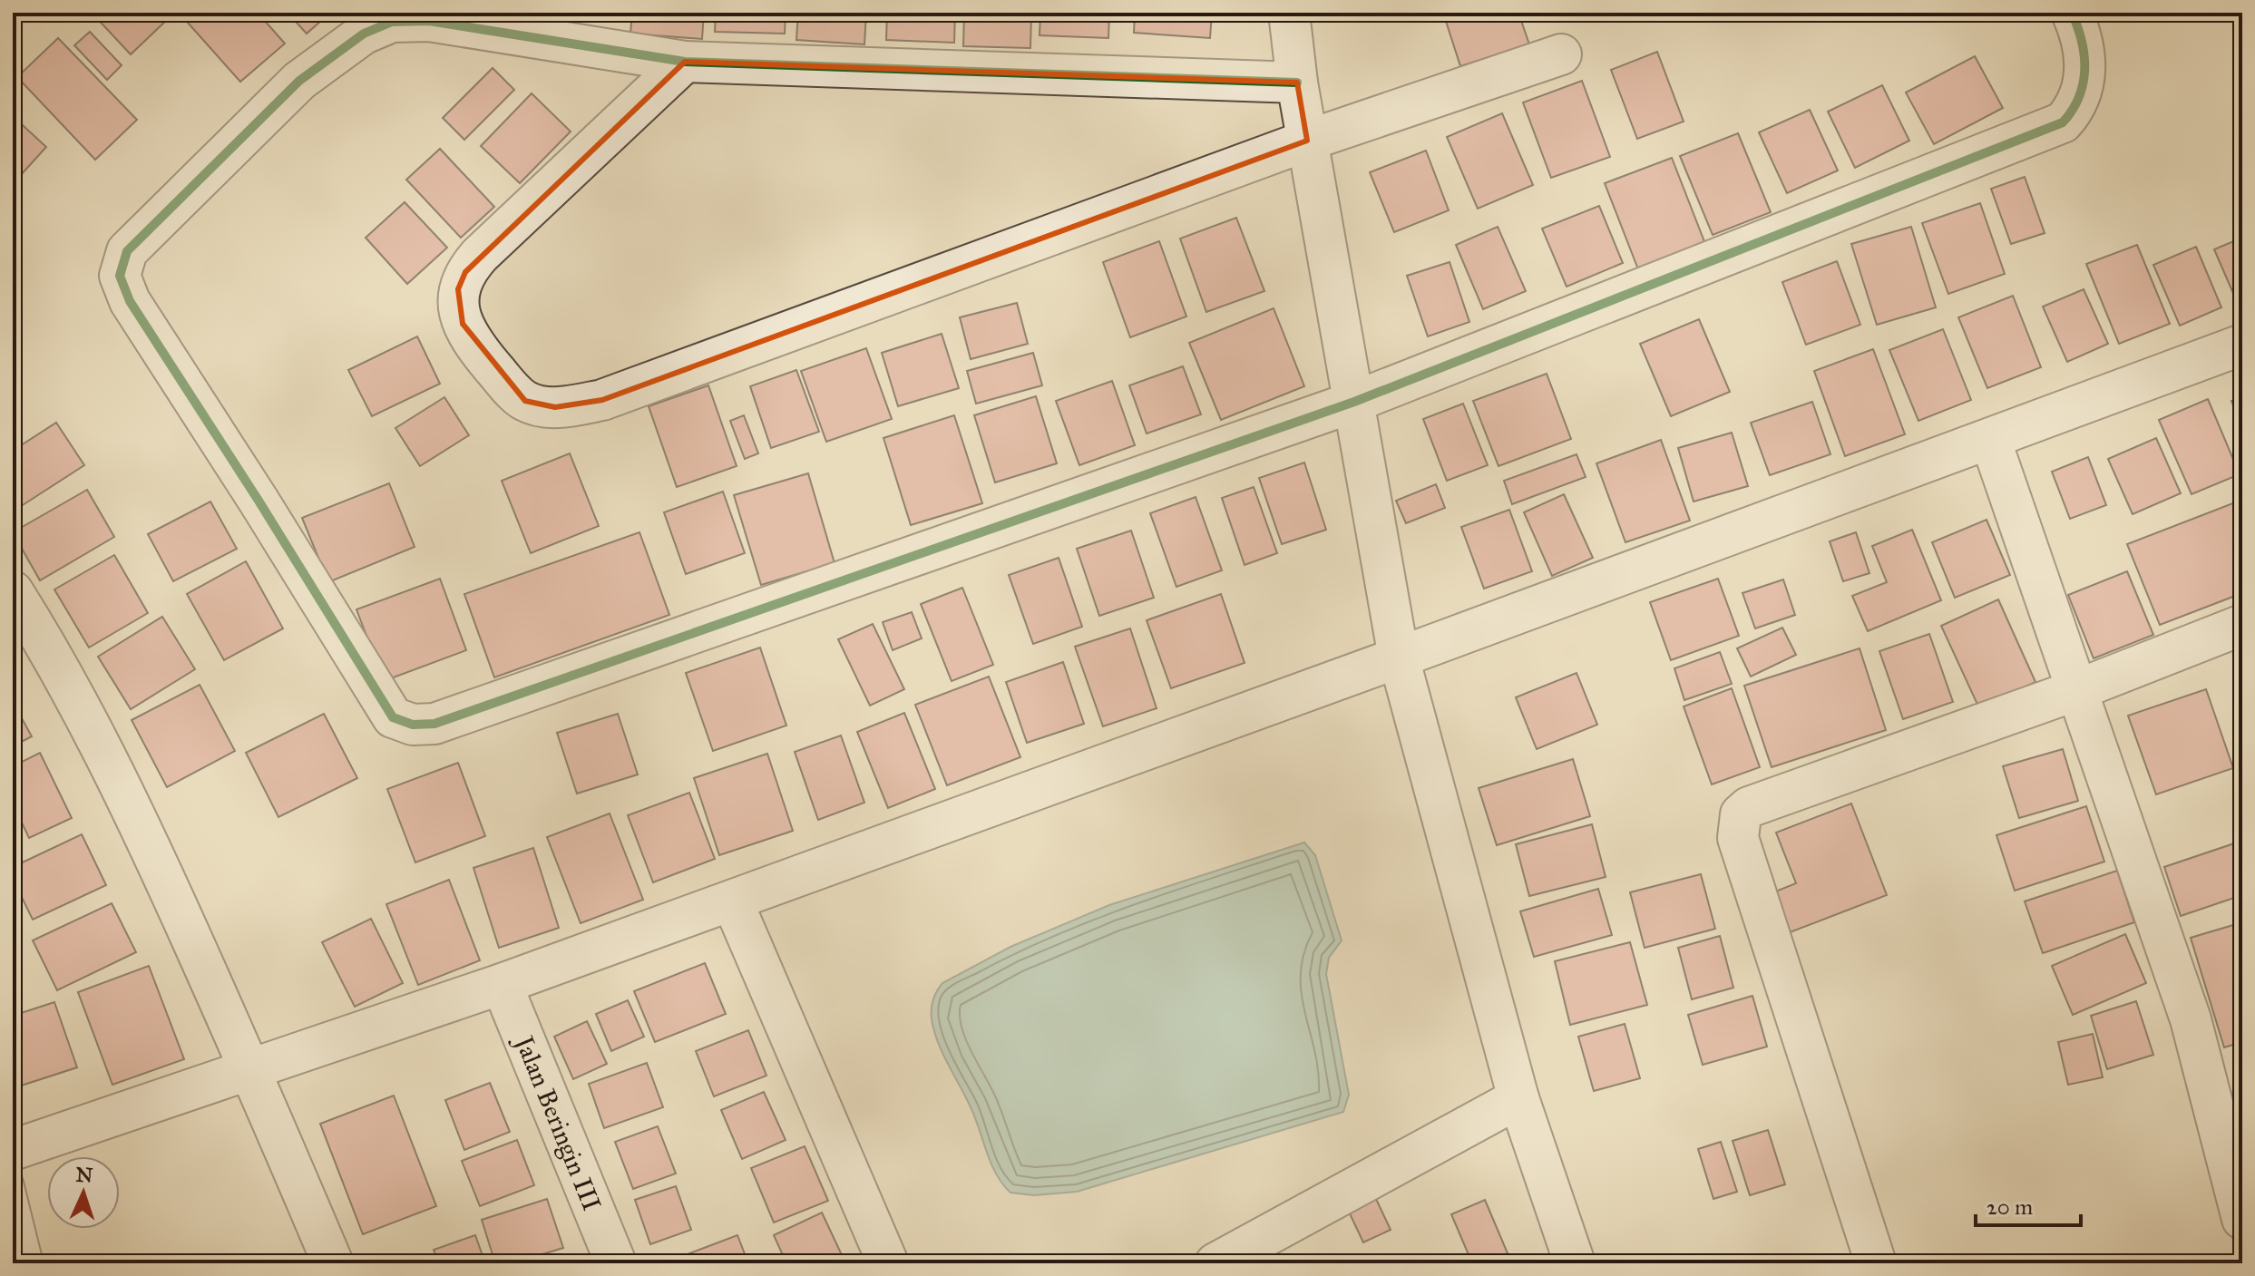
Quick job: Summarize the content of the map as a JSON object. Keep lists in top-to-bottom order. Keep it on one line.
{"streets":{"street":["Jalan Beringin III"]},"scale_bar":"20 m","north":"top"}
